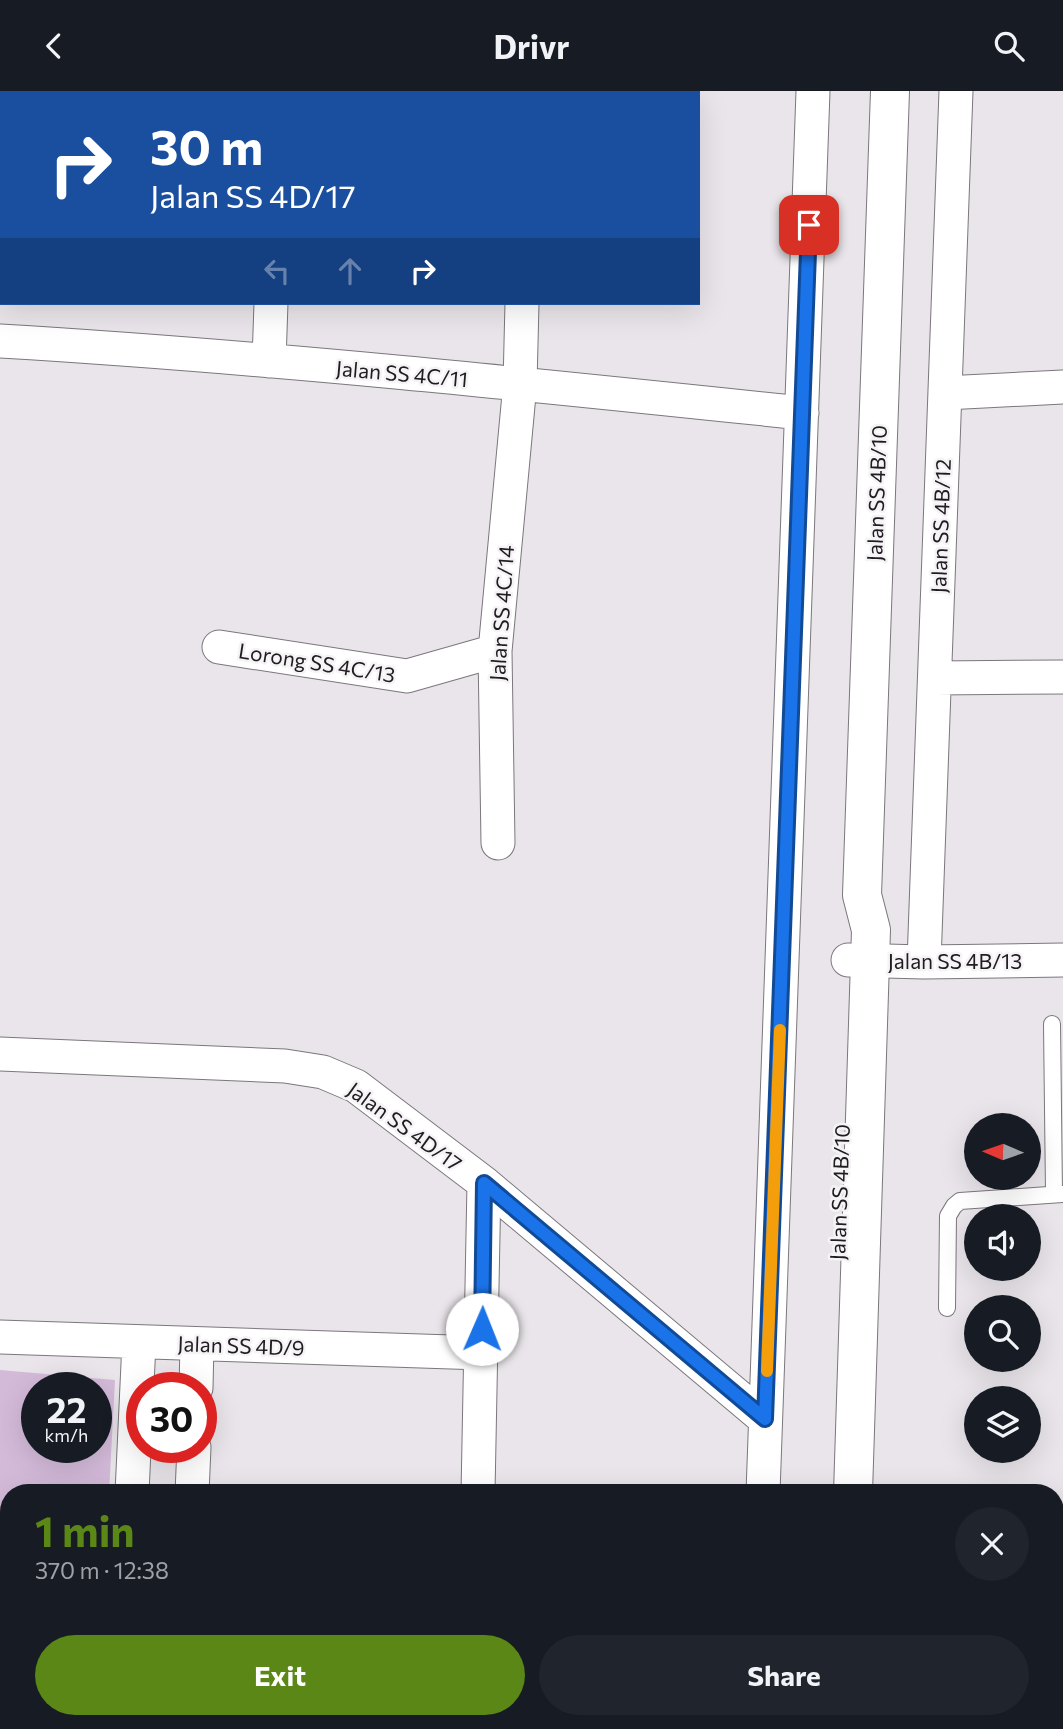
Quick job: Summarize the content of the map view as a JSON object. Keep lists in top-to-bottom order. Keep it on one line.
{"streets":{"street":["Jalan SS 4C/11","Jalan SS 4B/10","Jalan SS 4B/12","Jalan SS 4C/14","Lorong SS 4C/13","Jalan SS 4B/13","Jalan SS 4D/17","Jalan SS 4D/9"]},"crossings":[["Jalan SS 4C/11","Jalan SS 4C/14"],["Jalan SS 4B/10","Jalan SS 4B/13"],["Jalan SS 4B/12","Jalan SS 4B/13"],["Jalan SS 4C/14","Lorong SS 4C/13"]],"north":"left","page":{"header":"Drivr","turn":["30 m","Jalan SS 4D/17"],"speed":"22 km/h","limit":"30","heading":["1 min","370 m · 12:38"],"buttons":["Exit","Share"]}}
